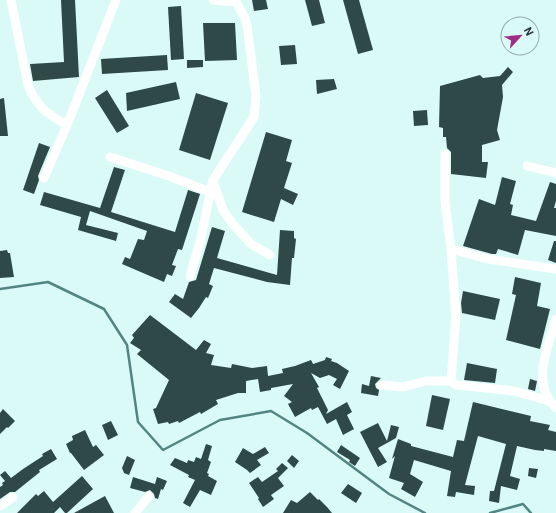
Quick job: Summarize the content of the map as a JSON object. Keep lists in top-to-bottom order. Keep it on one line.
{"north":"top right"}
